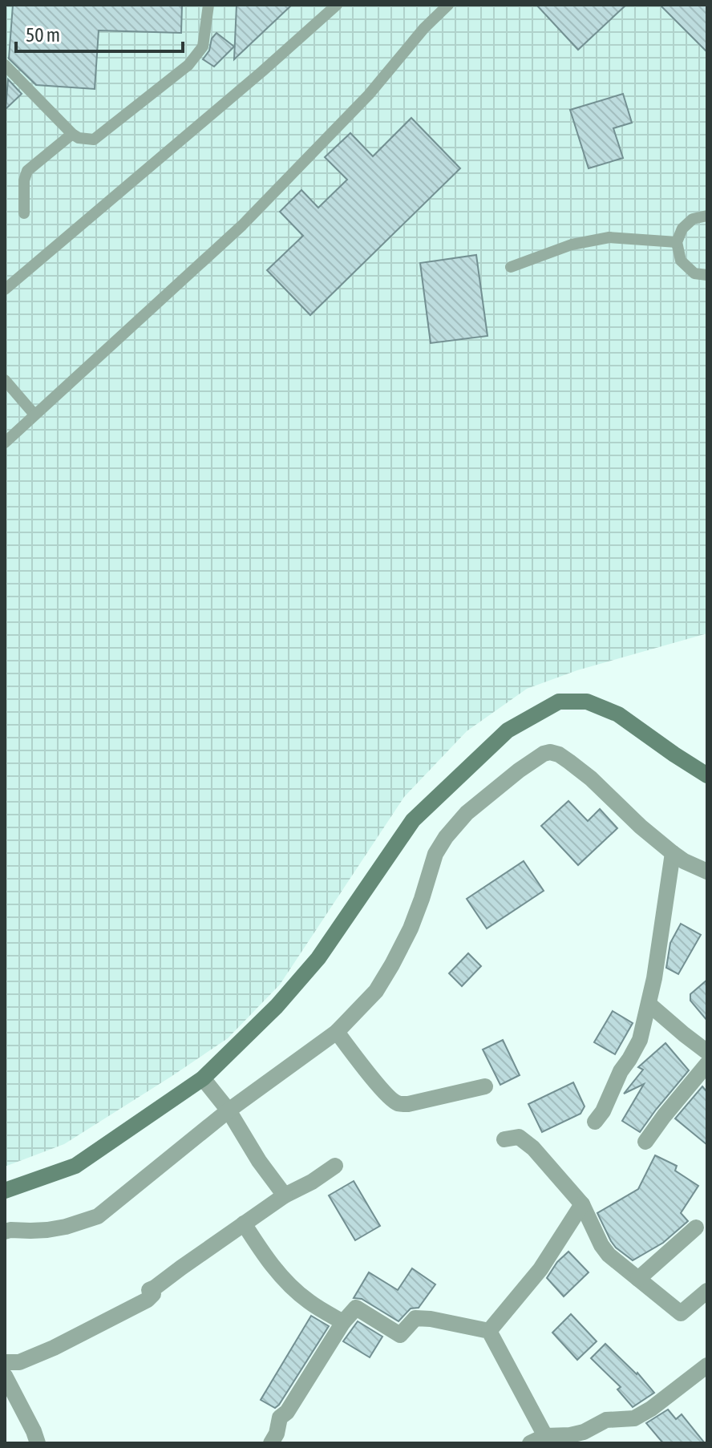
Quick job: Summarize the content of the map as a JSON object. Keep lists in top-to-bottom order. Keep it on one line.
{"scale_bar":"50 m"}
